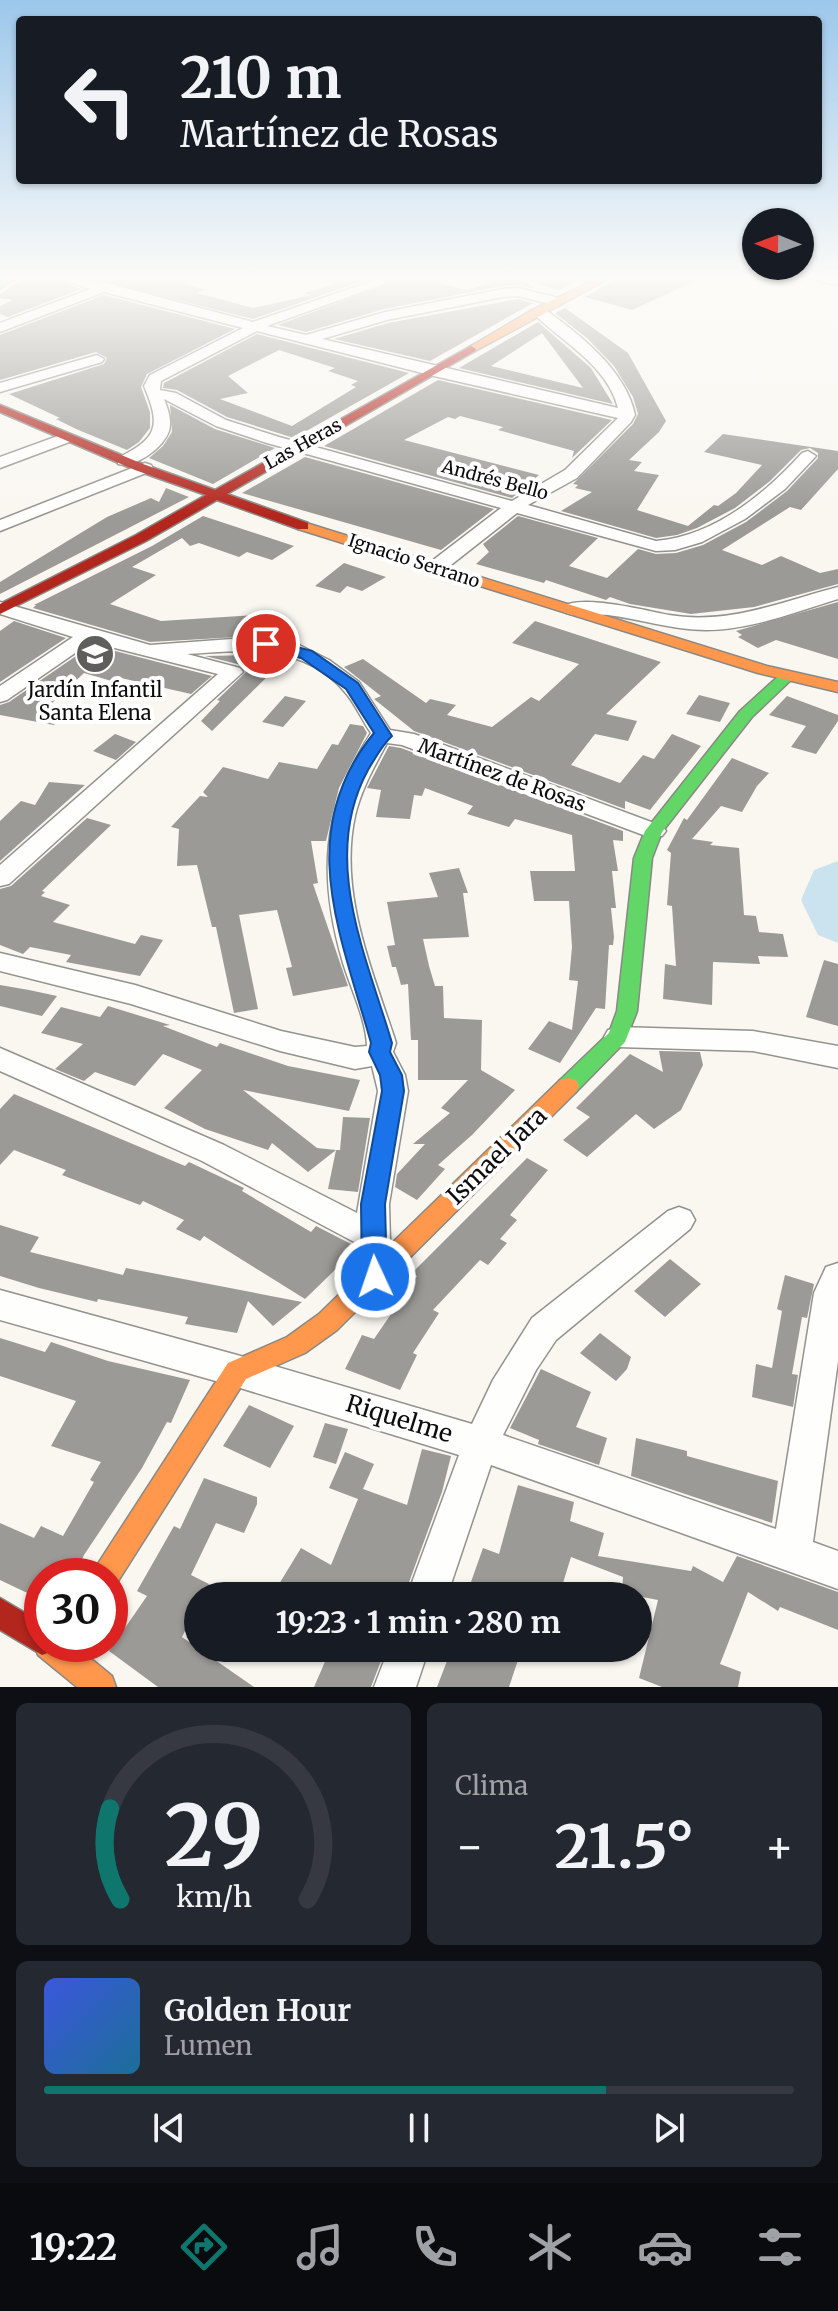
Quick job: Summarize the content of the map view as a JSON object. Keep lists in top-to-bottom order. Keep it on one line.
{"streets":{"street":["Las Heras","Andrés Bello","Ignacio Serrano","Martínez de Rosas","Ismael Jara","Riquelme"]},"crossings":[["Las Heras","Andrés Bello"],["Las Heras","Ignacio Serrano"],["Ismael Jara","Riquelme"]],"places":{"school or university":["Jardín Infantil Santa Elena"]},"north":"left","page":{"turn":["210 m","Martínez de Rosas"],"limit":"30","trip":"19:23 · 1 min · 280 m","tile":"Clima","heat":["−","21.5°","+"],"song":["Golden Hour","Lumen"],"tabs":"19:22","gauge":["29","km/h"]}}
